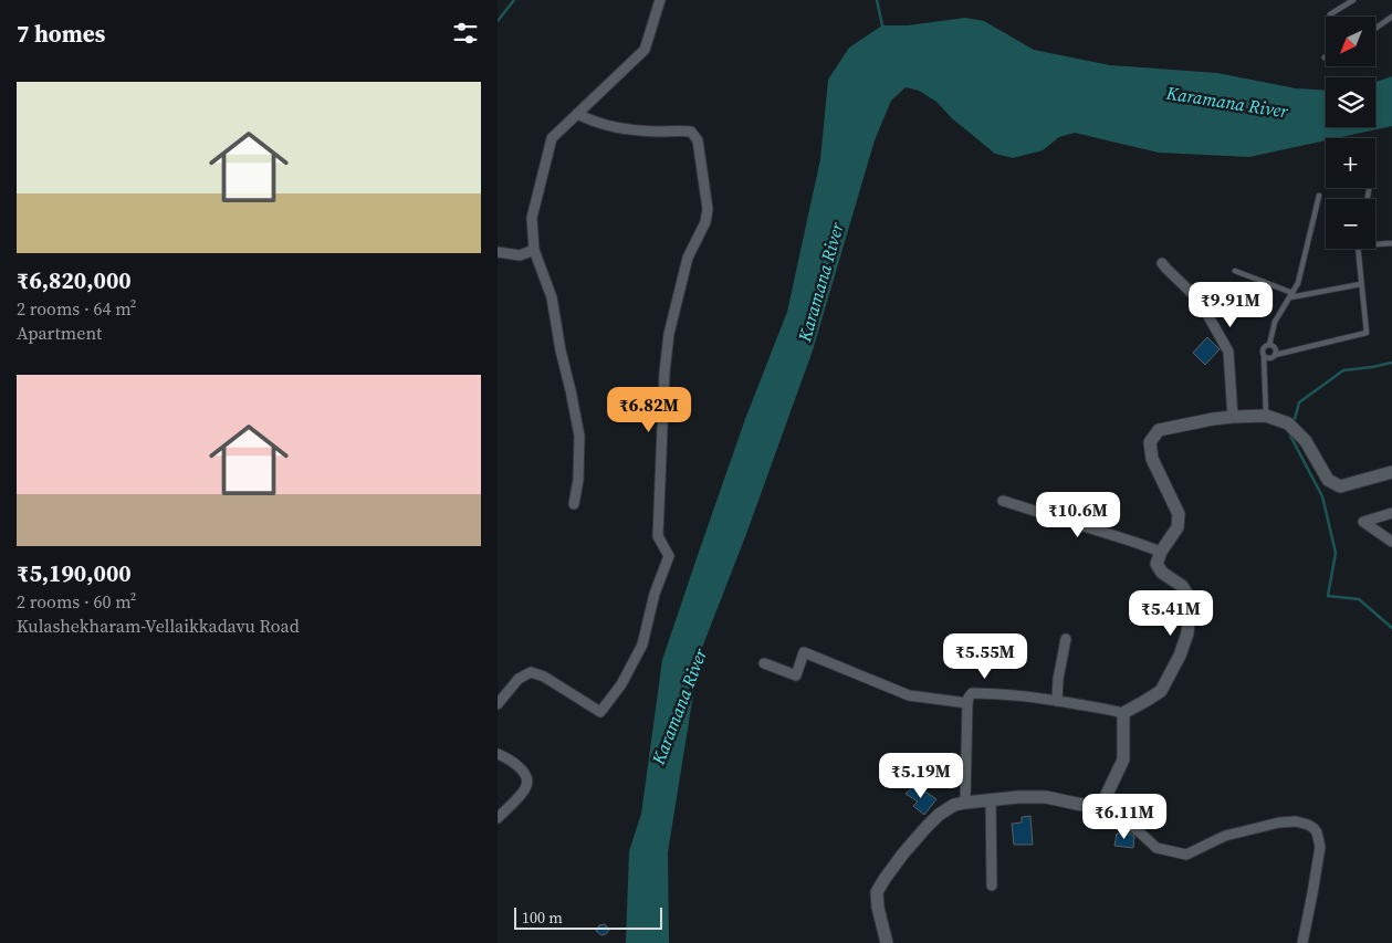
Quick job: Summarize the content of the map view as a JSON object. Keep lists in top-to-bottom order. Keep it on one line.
{"water":["Karamana River"],"scale_bar":"100 m","north":"bottom left","page":{"heading":"7 homes","map_buttons":["+","−"],"list":[{"name":"₹6,820,000","note":"2 rooms · 64 m² · Apartment"},{"name":"₹5,190,000","note":"2 rooms · 60 m² · Kulashekharam-Vellaikkadavu Road"}],"price":["₹9.91M","₹6.82M","₹10.6M","₹5.41M","₹5.55M","₹5.19M","₹6.11M"],"scale":"100 m"}}
